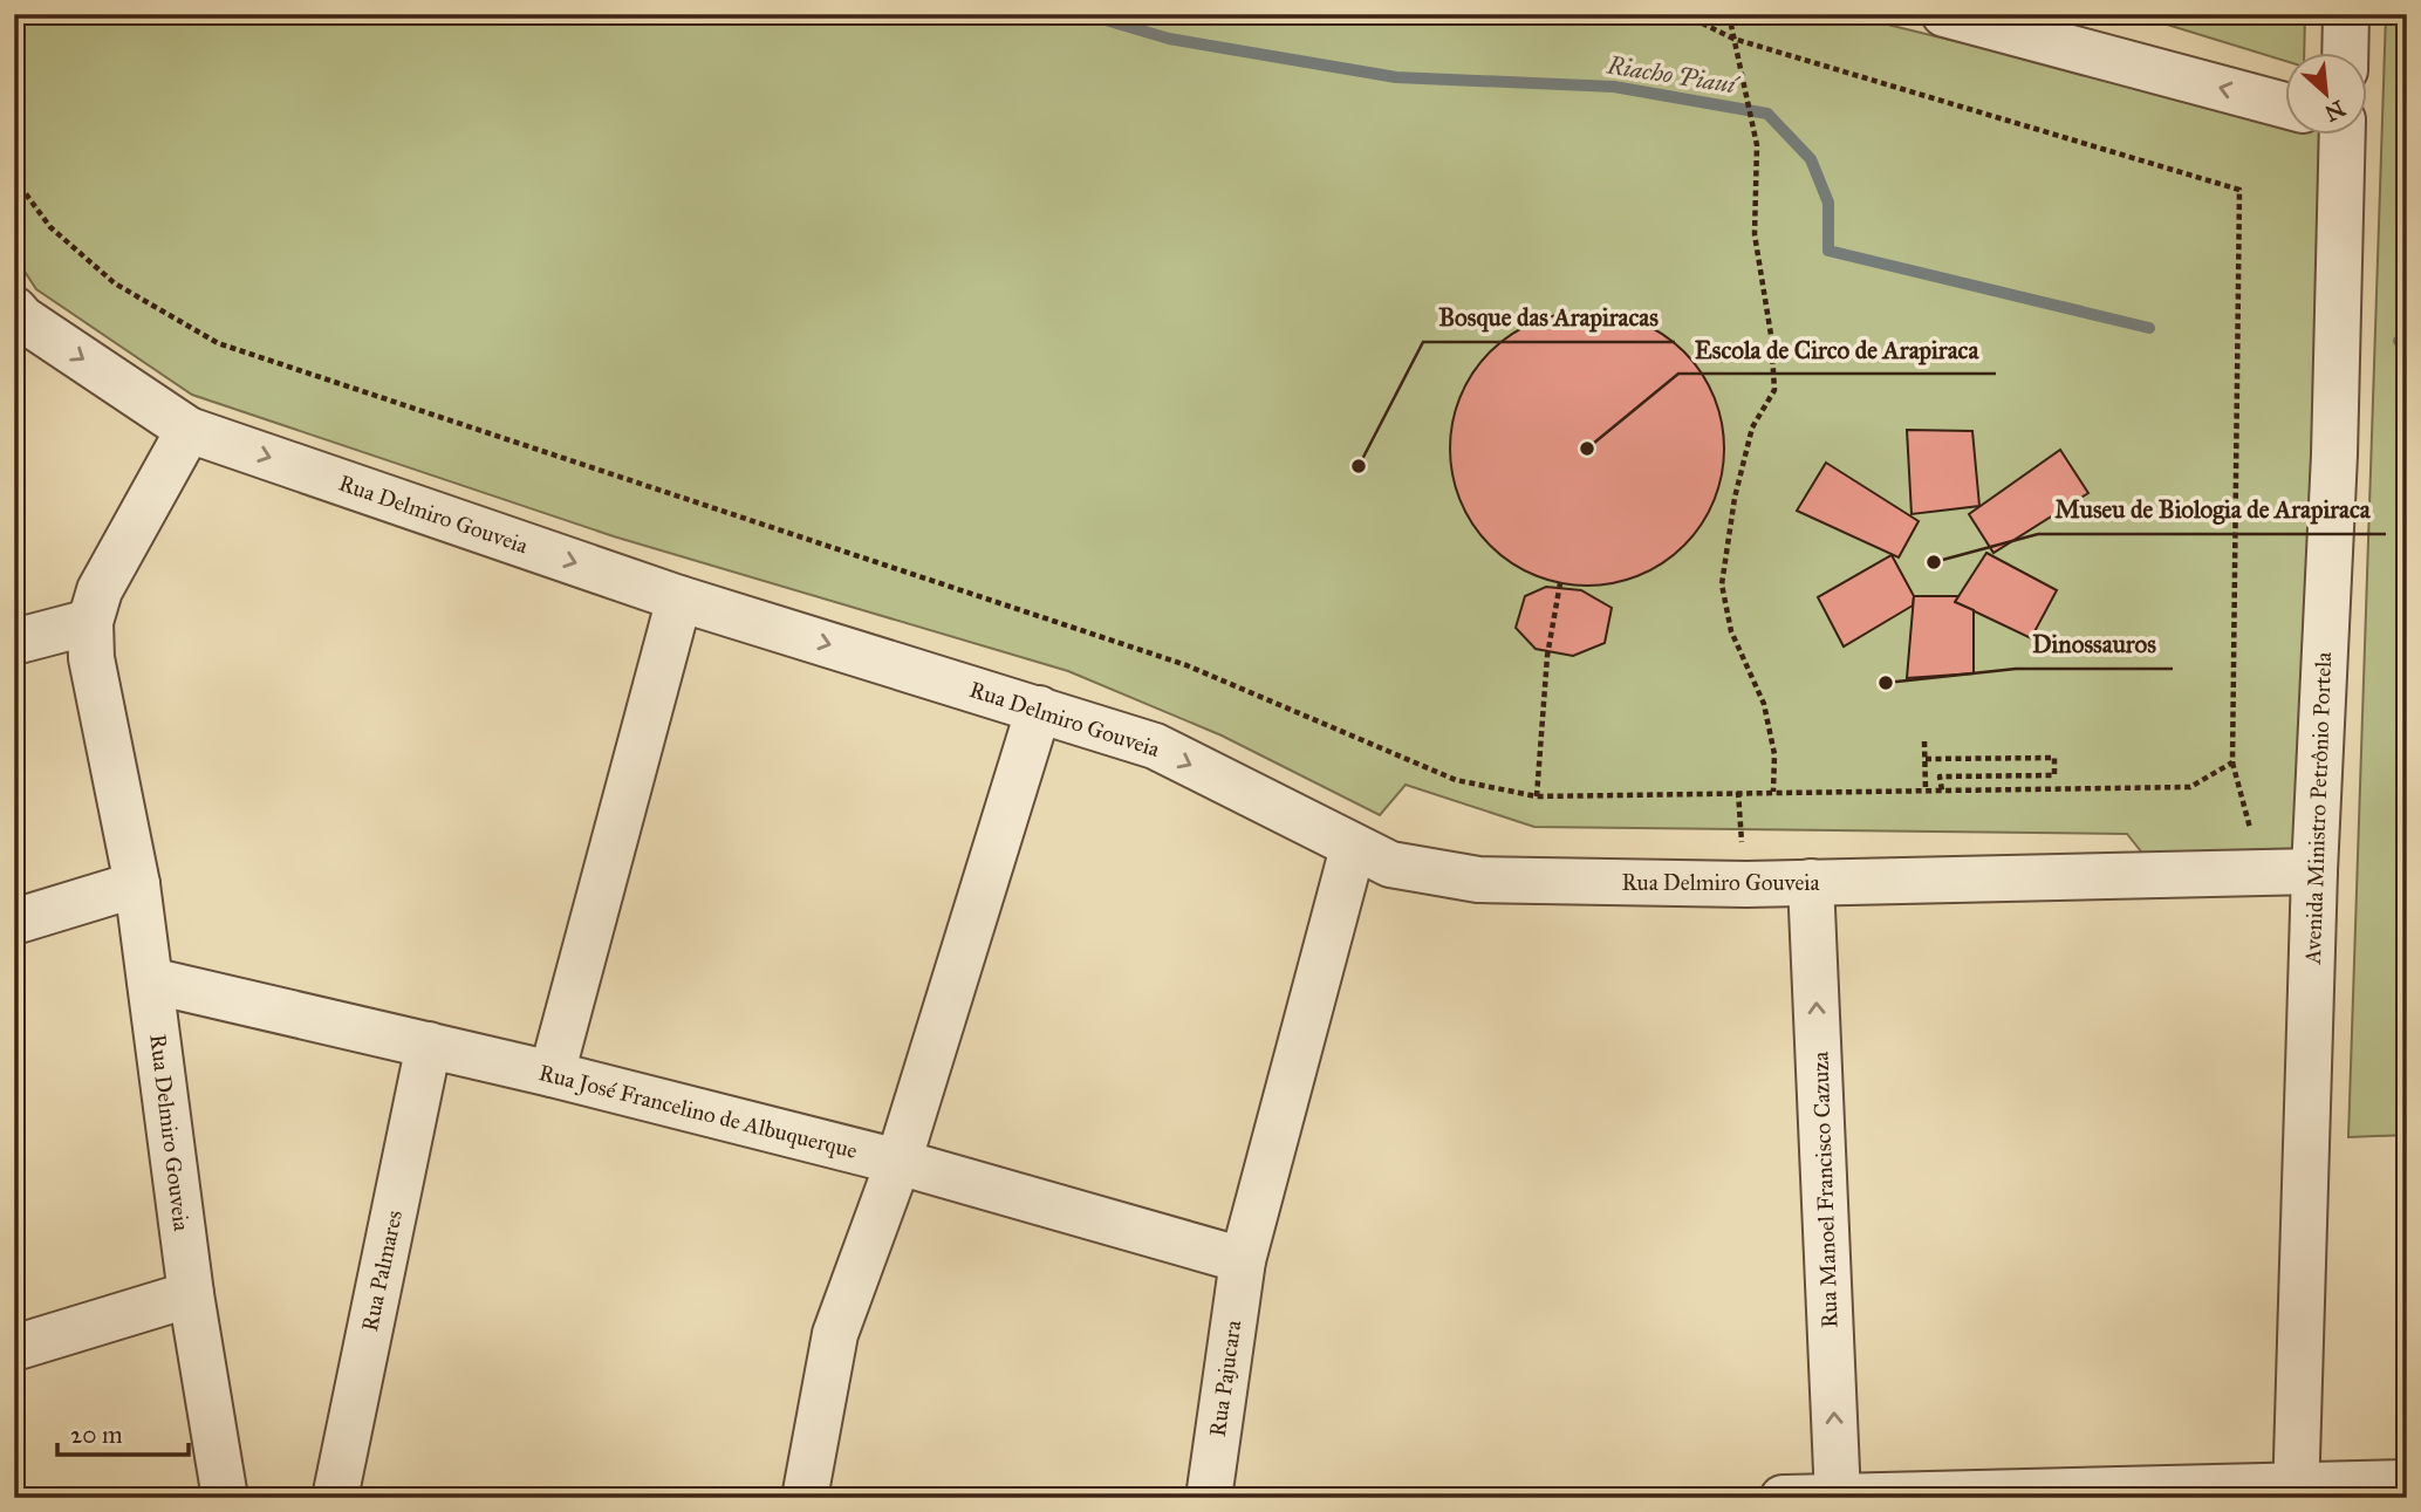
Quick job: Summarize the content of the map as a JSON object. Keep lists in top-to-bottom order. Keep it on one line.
{"streets":{"street":["Rua Delmiro Gouveia","Avenida Ministro Petrônio Portela","Rua José Francelino de Albuquerque","Rua Manoel Francisco Cazuza","Rua Palmares","Rua Pajucara"]},"crossings":[["Rua Delmiro Gouveia","Avenida Ministro Petrônio Portela"],["Rua Delmiro Gouveia","Rua José Francelino de Albuquerque"],["Rua Delmiro Gouveia","Rua Manoel Francisco Cazuza"],["Rua Delmiro Gouveia","Rua Pajucara"],["Rua José Francelino de Albuquerque","Rua Palmares"],["Rua José Francelino de Albuquerque","Rua Pajucara"]],"one_way":["Rua Delmiro Gouveia","Rua Manoel Francisco Cazuza"],"water":["Riacho Piauí"],"places":["Escola de Circo de Arapiraca","Bosque das Arapiracas","Museu de Biologia de Arapiraca","Dinossauros"],"scale_bar":"20 m","north":"bottom right"}
